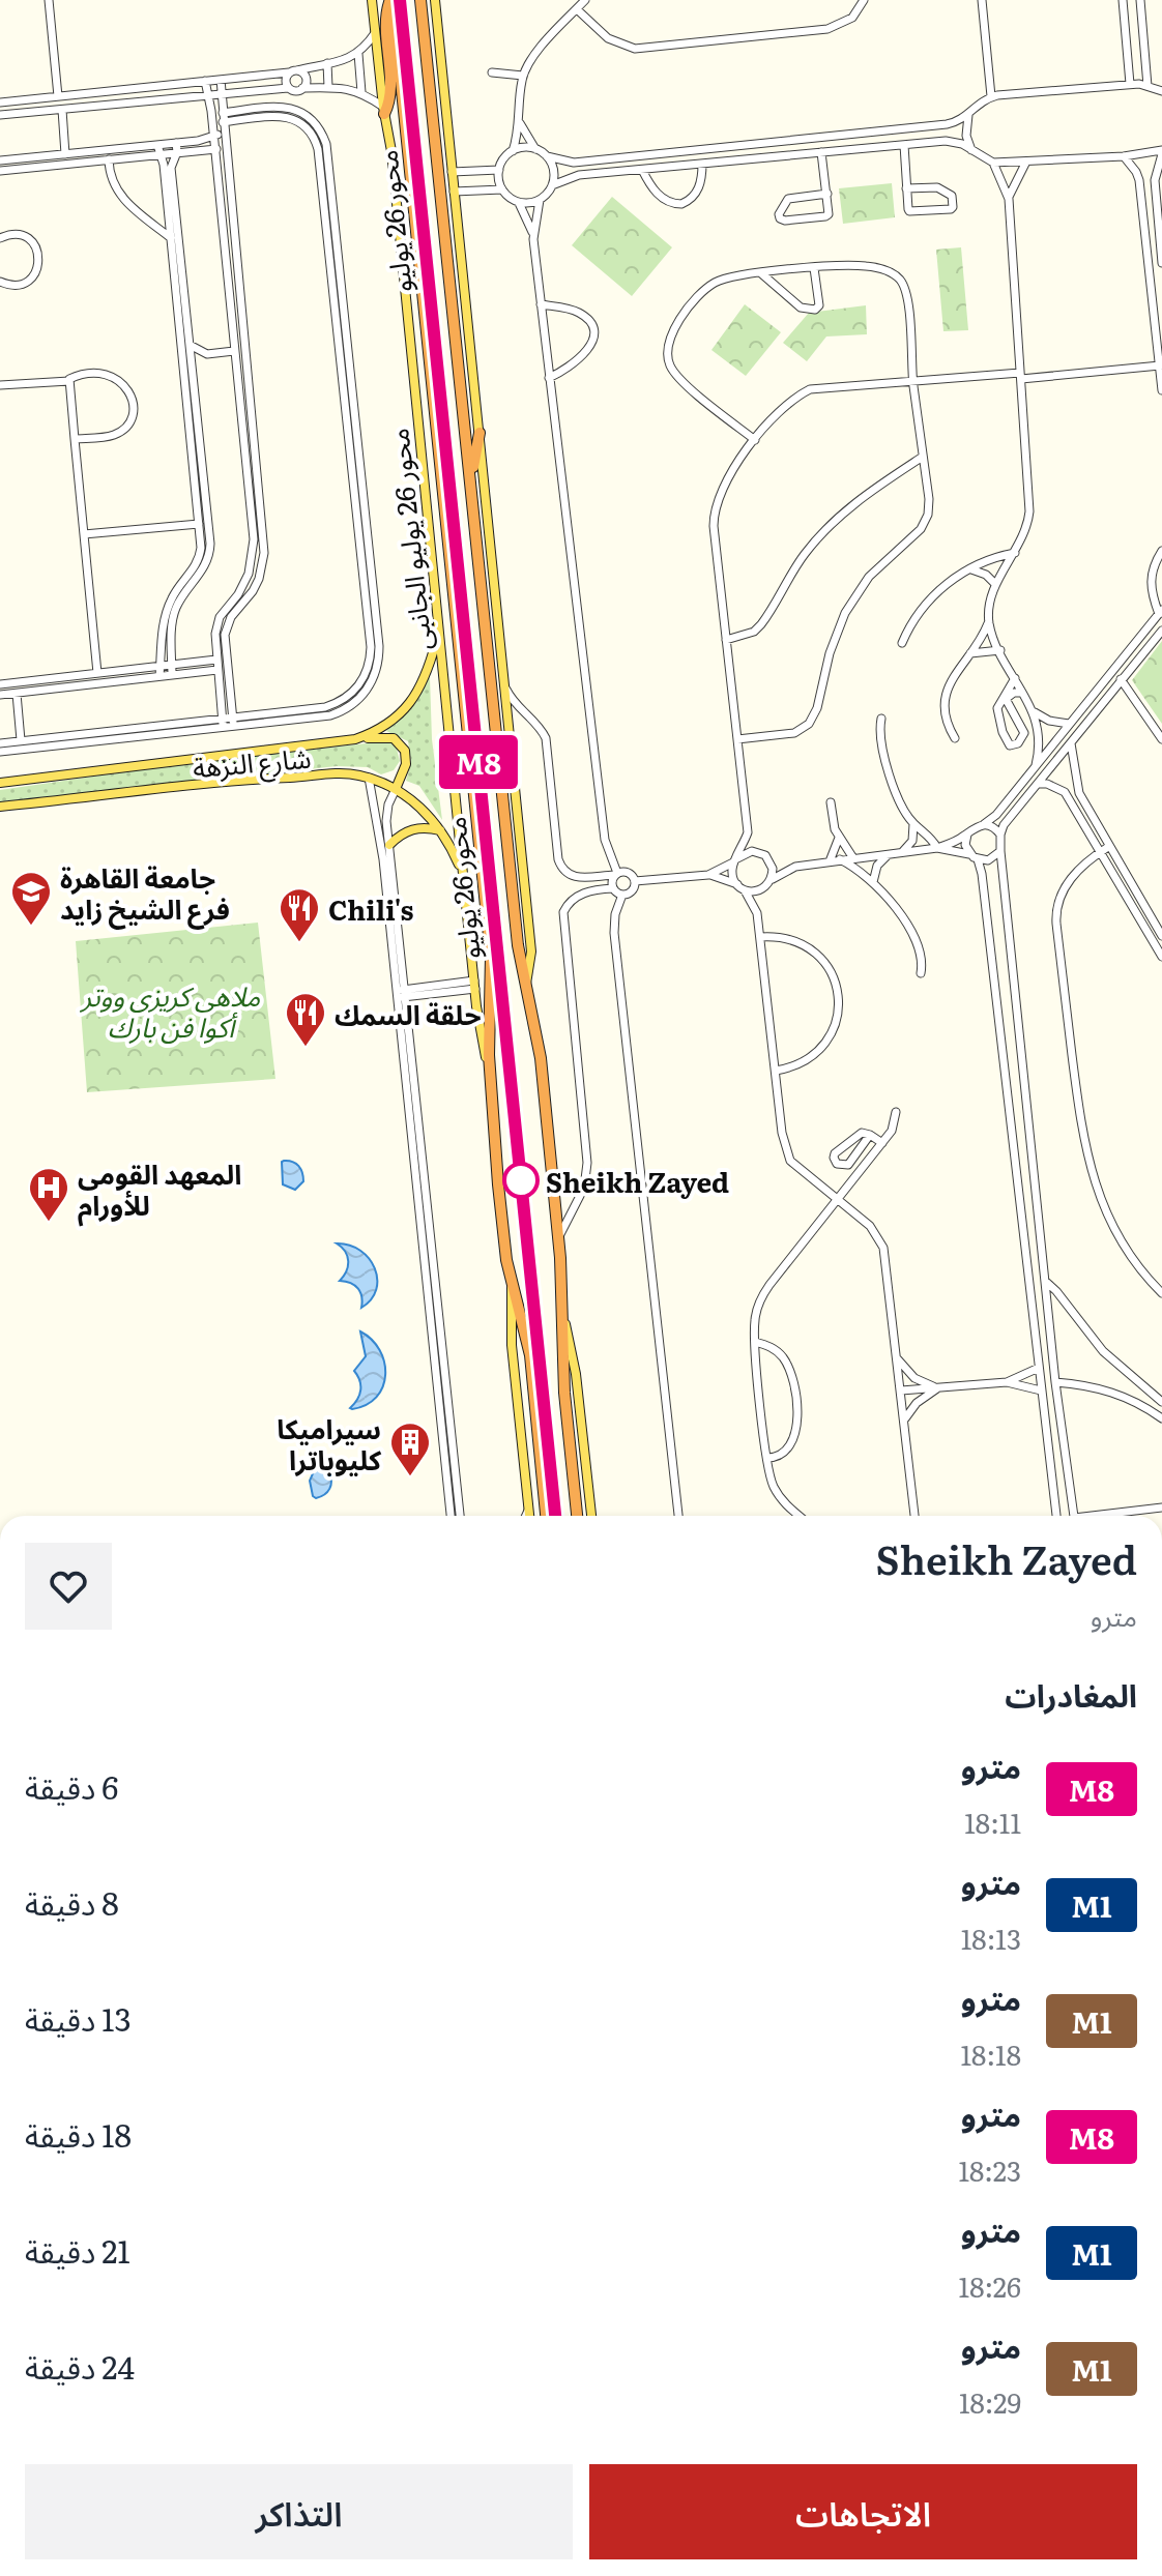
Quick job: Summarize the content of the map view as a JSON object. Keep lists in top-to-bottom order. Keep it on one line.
{"streets":{"highway":["محور 26 يوليو"],"main road":["محور 26 يوليو الجانبى","شارع النزهة"]},"crossings":[["محور 26 يوليو","محور 26 يوليو الجانبى"],["محور 26 يوليو الجانبى","شارع النزهة"]],"parks":["ملاهى كريزى ووتر أكوا فن بارك"],"places":{"school or university":["جامعة القاهرة فرع الشيخ زايد"],"restaurant":["Chili's","حلقة السمك"],"other":["Sheikh Zayed"],"hospital":["المعهد القومى للأورام"],"building":["سيراميكا كليوباترا"]},"lines":["metro line M8"],"page":{"on_map":"M8","heading":[["Sheikh Zayed","مترو"],"المغادرات"],"list":[{"mark":"M8","name":"مترو","note":"18:11","value":"6 دقيقة"},{"mark":"M1","name":"مترو","note":"18:13","value":"8 دقيقة"},{"mark":"M1","name":"مترو","note":"18:18","value":"13 دقيقة"},{"mark":"M8","name":"مترو","note":"18:23","value":"18 دقيقة"},{"mark":"M1","name":"مترو","note":"18:26","value":"21 دقيقة"},{"mark":"M1","name":"مترو","note":"18:29","value":"24 دقيقة"}],"buttons":["الاتجاهات","التذاكر"]}}
